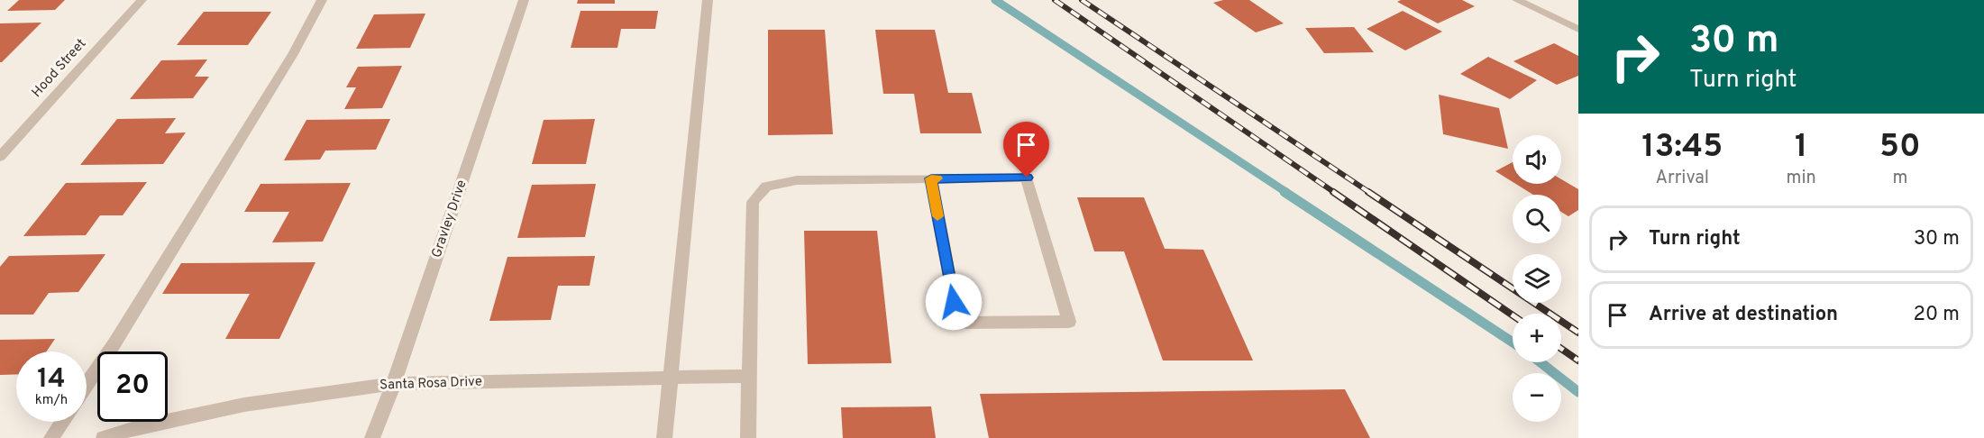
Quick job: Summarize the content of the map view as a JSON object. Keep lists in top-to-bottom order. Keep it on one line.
{"streets":{"street":["Hood Street","Gravley Drive","Santa Rosa Drive"]},"crossings":[["Gravley Drive","Santa Rosa Drive"]],"page":{"turn":["30 m","Turn right"],"eta":["13:45","Arrival","1","min","50","m"],"map_buttons":["+","−"],"list":[{"name":"Turn right","value":"30 m"},{"name":"Arrive at destination","value":"20 m"}],"speed":"14 km/h","limit":"20"}}
